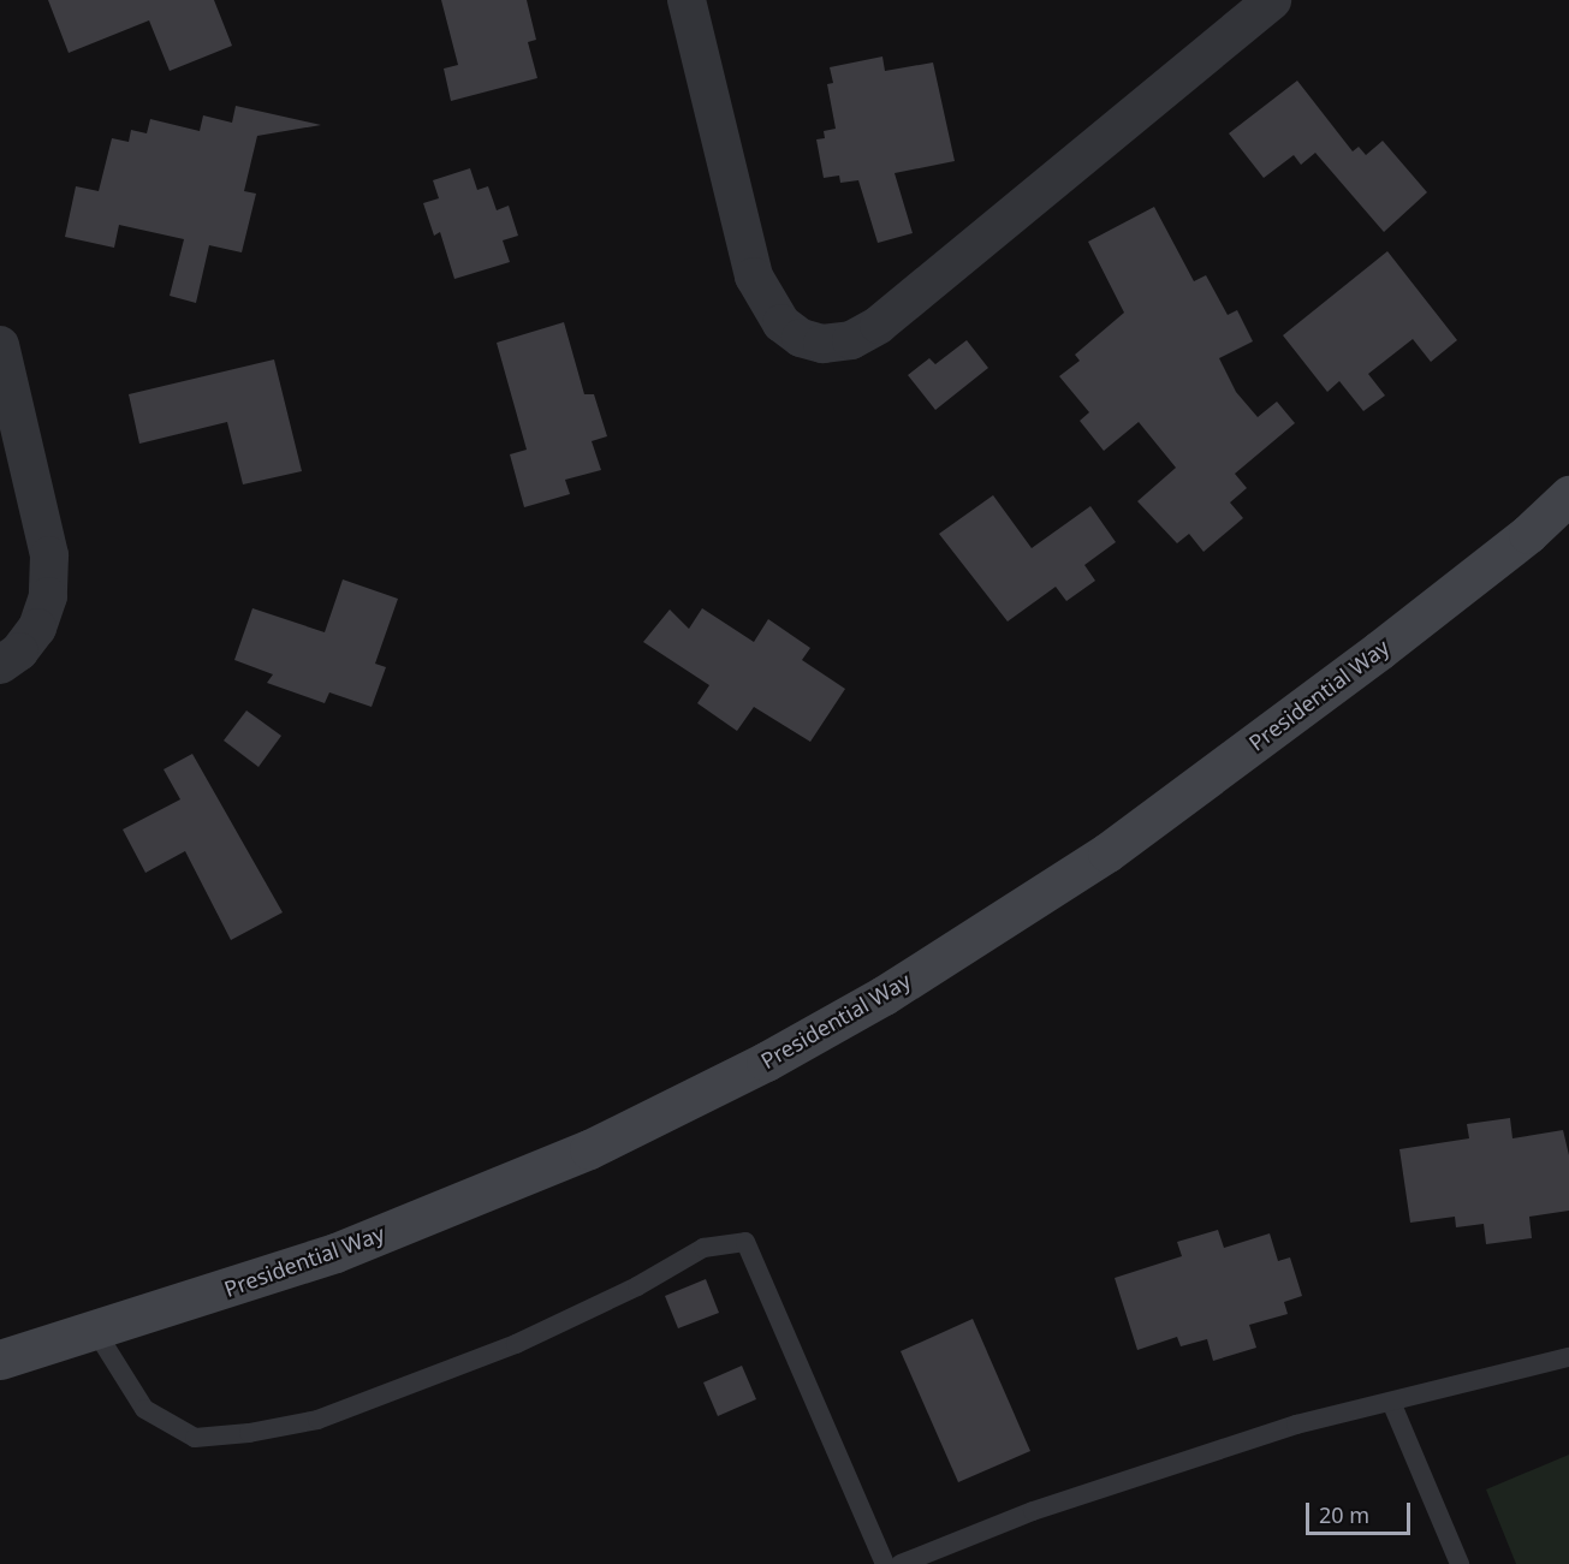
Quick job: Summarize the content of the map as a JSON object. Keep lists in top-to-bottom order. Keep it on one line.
{"streets":{"main road":["Presidential Way"]},"scale_bar":"20 m"}
